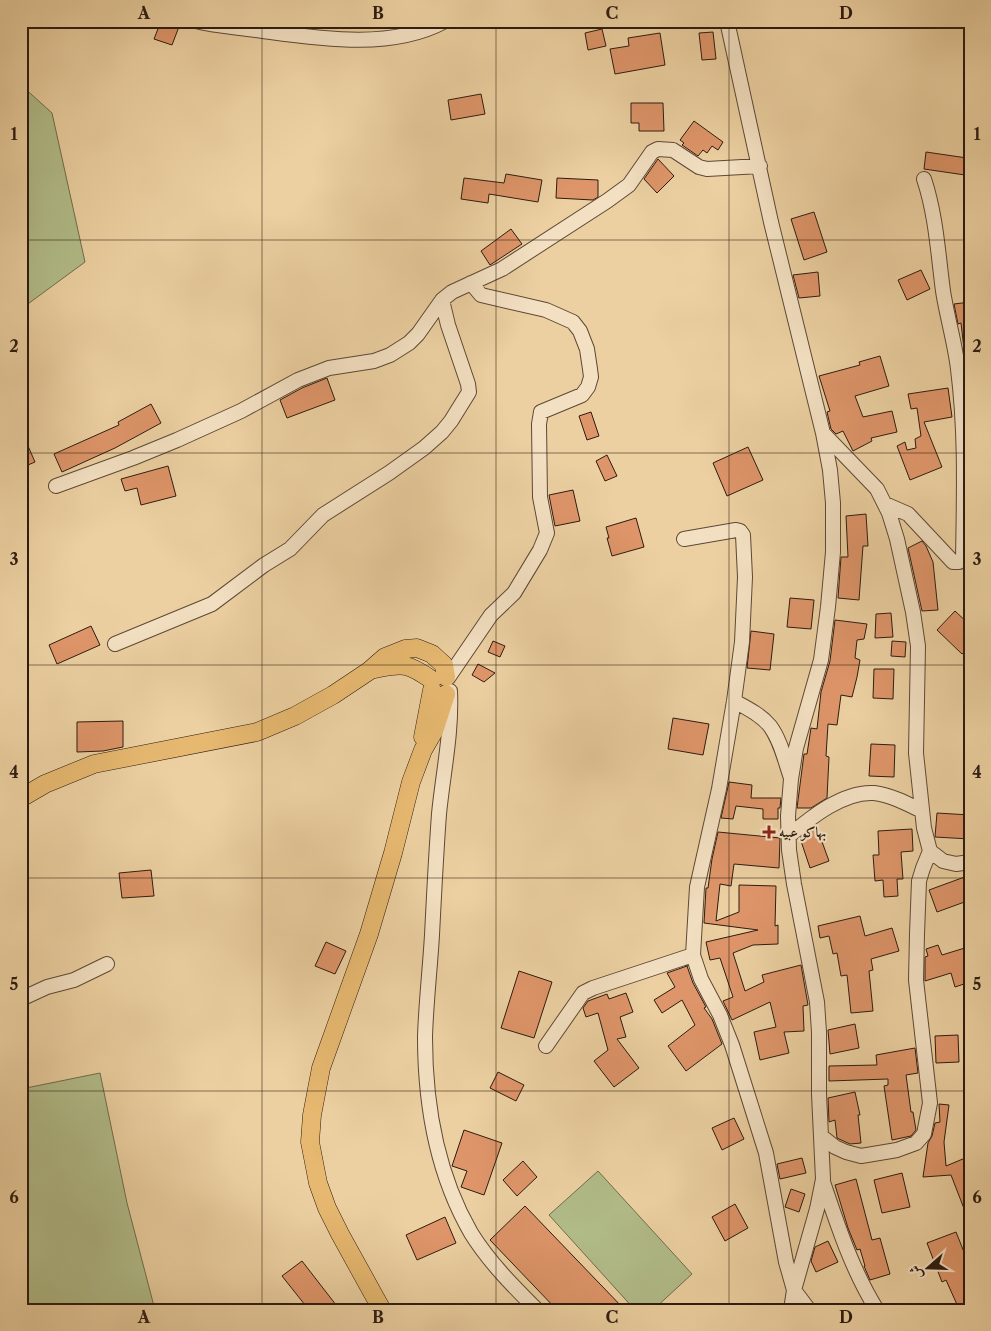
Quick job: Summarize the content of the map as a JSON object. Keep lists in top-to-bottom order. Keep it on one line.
{"places":{"health":["بهاكو عبيه"]},"north":"left","grid":{"columns":["A","B","C","D"],"rows":["1","2","3","4","5","6"]}}
